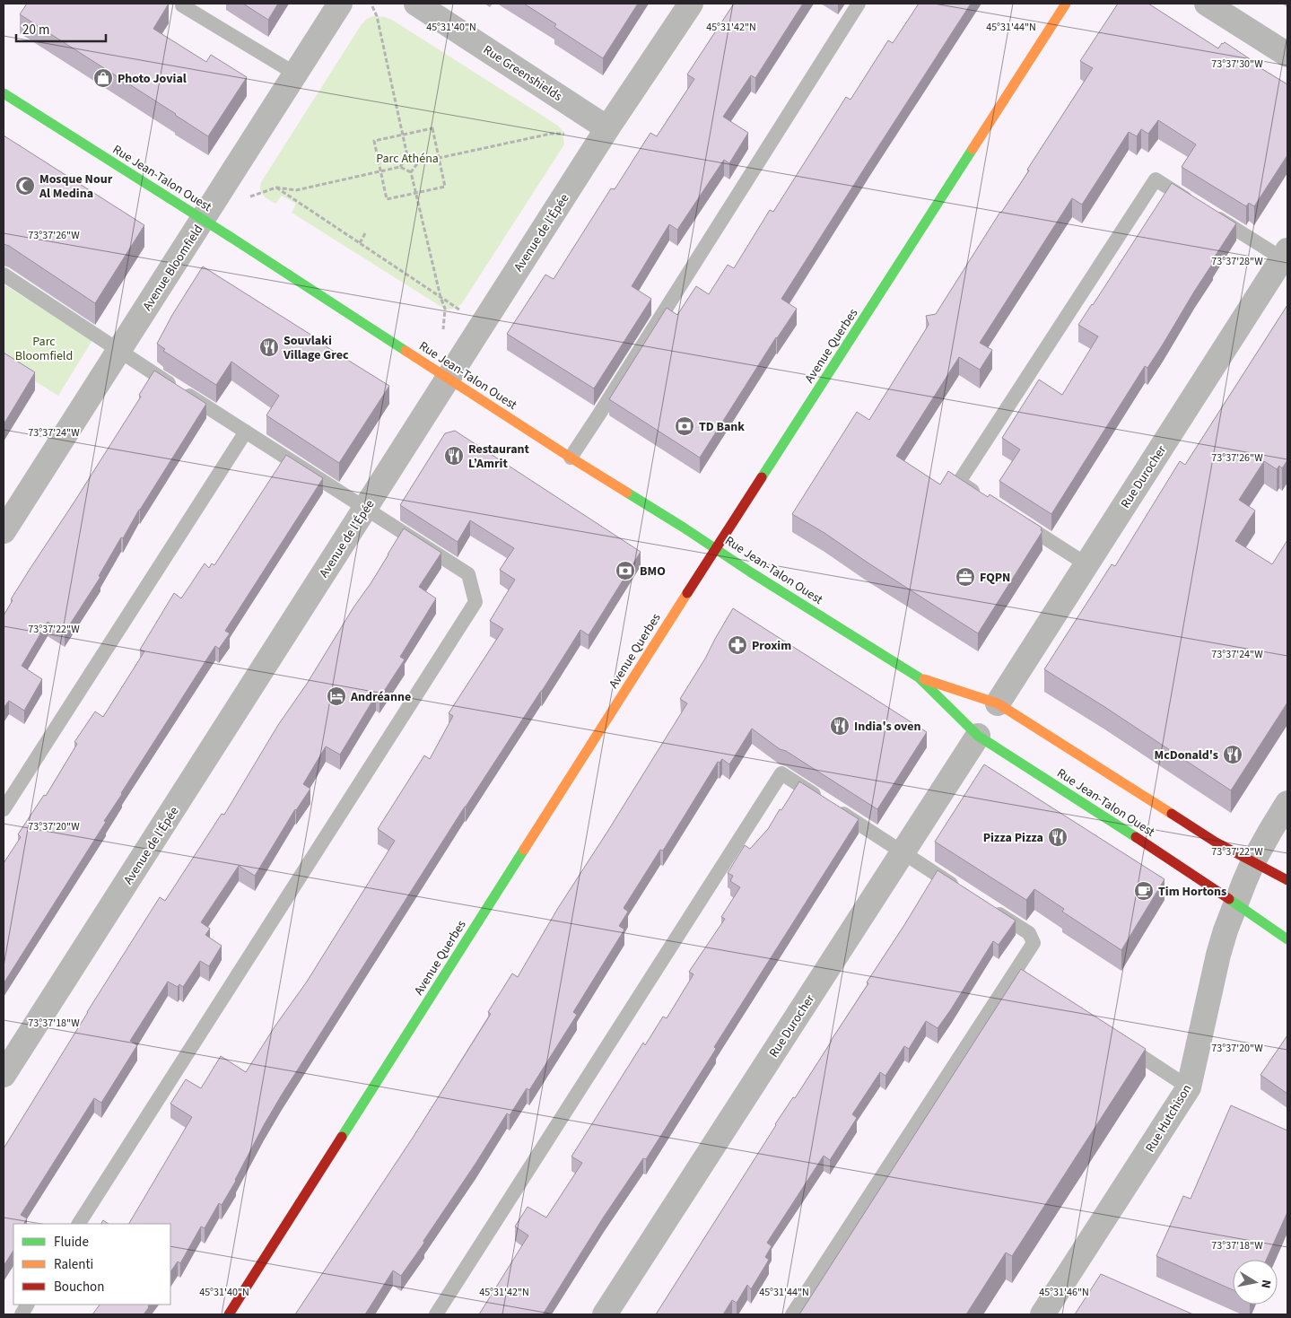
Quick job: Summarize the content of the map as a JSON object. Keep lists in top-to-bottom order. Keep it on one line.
{"streets":{"main road":["Rue Jean-Talon Ouest","Avenue Querbes"],"street":["Rue Greenshields","Avenue de l'Épée","Avenue Bloomfield","Rue Durocher","Rue Hutchison"]},"crossings":[["Rue Greenshields","Avenue de l'Épée"],["Rue Jean-Talon Ouest","Avenue de l'Épée"],["Rue Jean-Talon Ouest","Avenue Bloomfield"],["Rue Jean-Talon Ouest","Avenue Querbes"],["Rue Jean-Talon Ouest","Rue Durocher"],["Rue Jean-Talon Ouest","Rue Hutchison"]],"parks":["Parc Athéna","Parc Bloomfield"],"places":{"shop":["Photo Jovial"],"mosque":["Mosque Nour Al Medina"],"restaurant":["Souvlaki Village Grec","Restaurant L’Amrit","India's oven","McDonald's","Pizza Pizza"],"bank":["TD Bank","BMO"],"office":["FQPN"],"pharmacy":["Proxim"],"hotel":["Andréanne"],"cafe":["Tim Hortons"]},"legend":["Fluide","Ralenti","Bouchon"],"scale_bar":"20 m","north":"right","coordinates":["45°31'40\"N","45°31'42\"N","45°31'44\"N","73°37'30\"W","73°37'26\"W","73°37'28\"W","73°37'24\"W","73°37'22\"W","73°37'20\"W","73°37'18\"W","45°31'46\"N"]}
